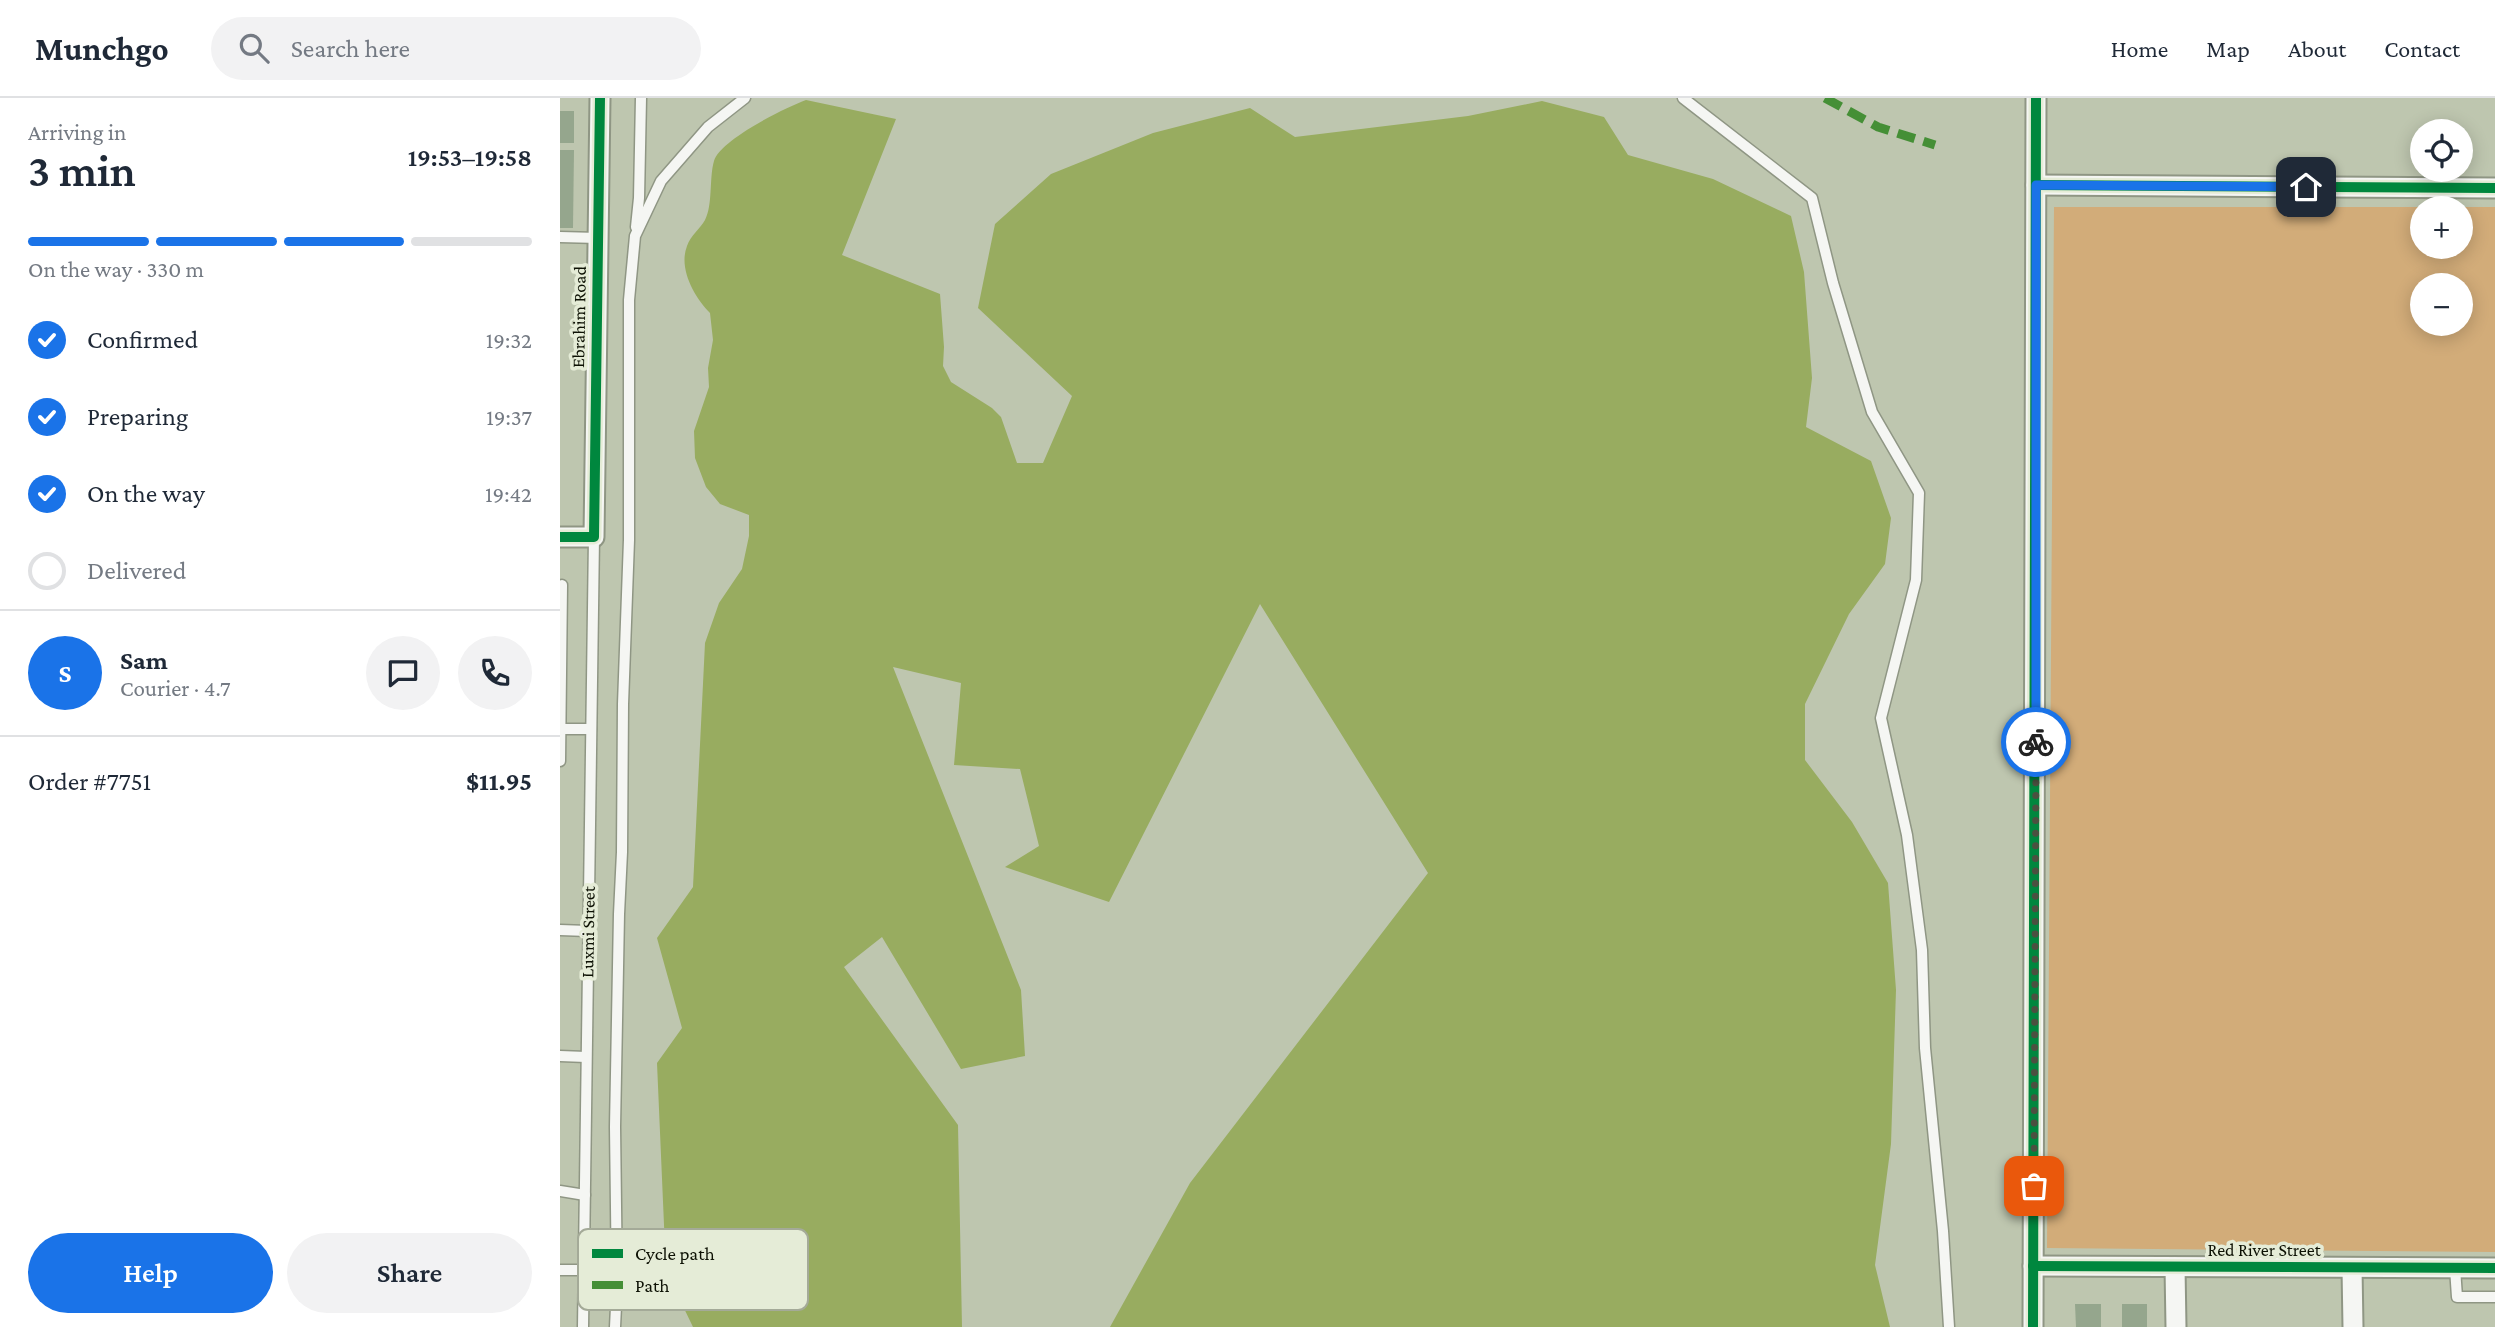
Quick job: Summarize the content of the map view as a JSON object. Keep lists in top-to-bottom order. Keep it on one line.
{"streets":{"street":["Ebrahim Road","Red River Street"],"lane":["Luxmi Street"]},"crossings":[["Ebrahim Road","Luxmi Street"]],"legend":["Cycle path","Path"],"page":{"header":"Munchgo","search":"Search here","nav":["Home","Map","About","Contact"],"heading":["3 min","Arriving in","19:53–19:58"],"panel":["Sam","Courier · 4.7","Order #7751","$11.95"],"map_buttons":["+","−"],"bar":"On the way · 330 m","list":[["Confirmed","19:32"],["Preparing","19:37"],["On the way","19:42"],"Delivered"],"round":"S","buttons":["Help","Share"]}}
